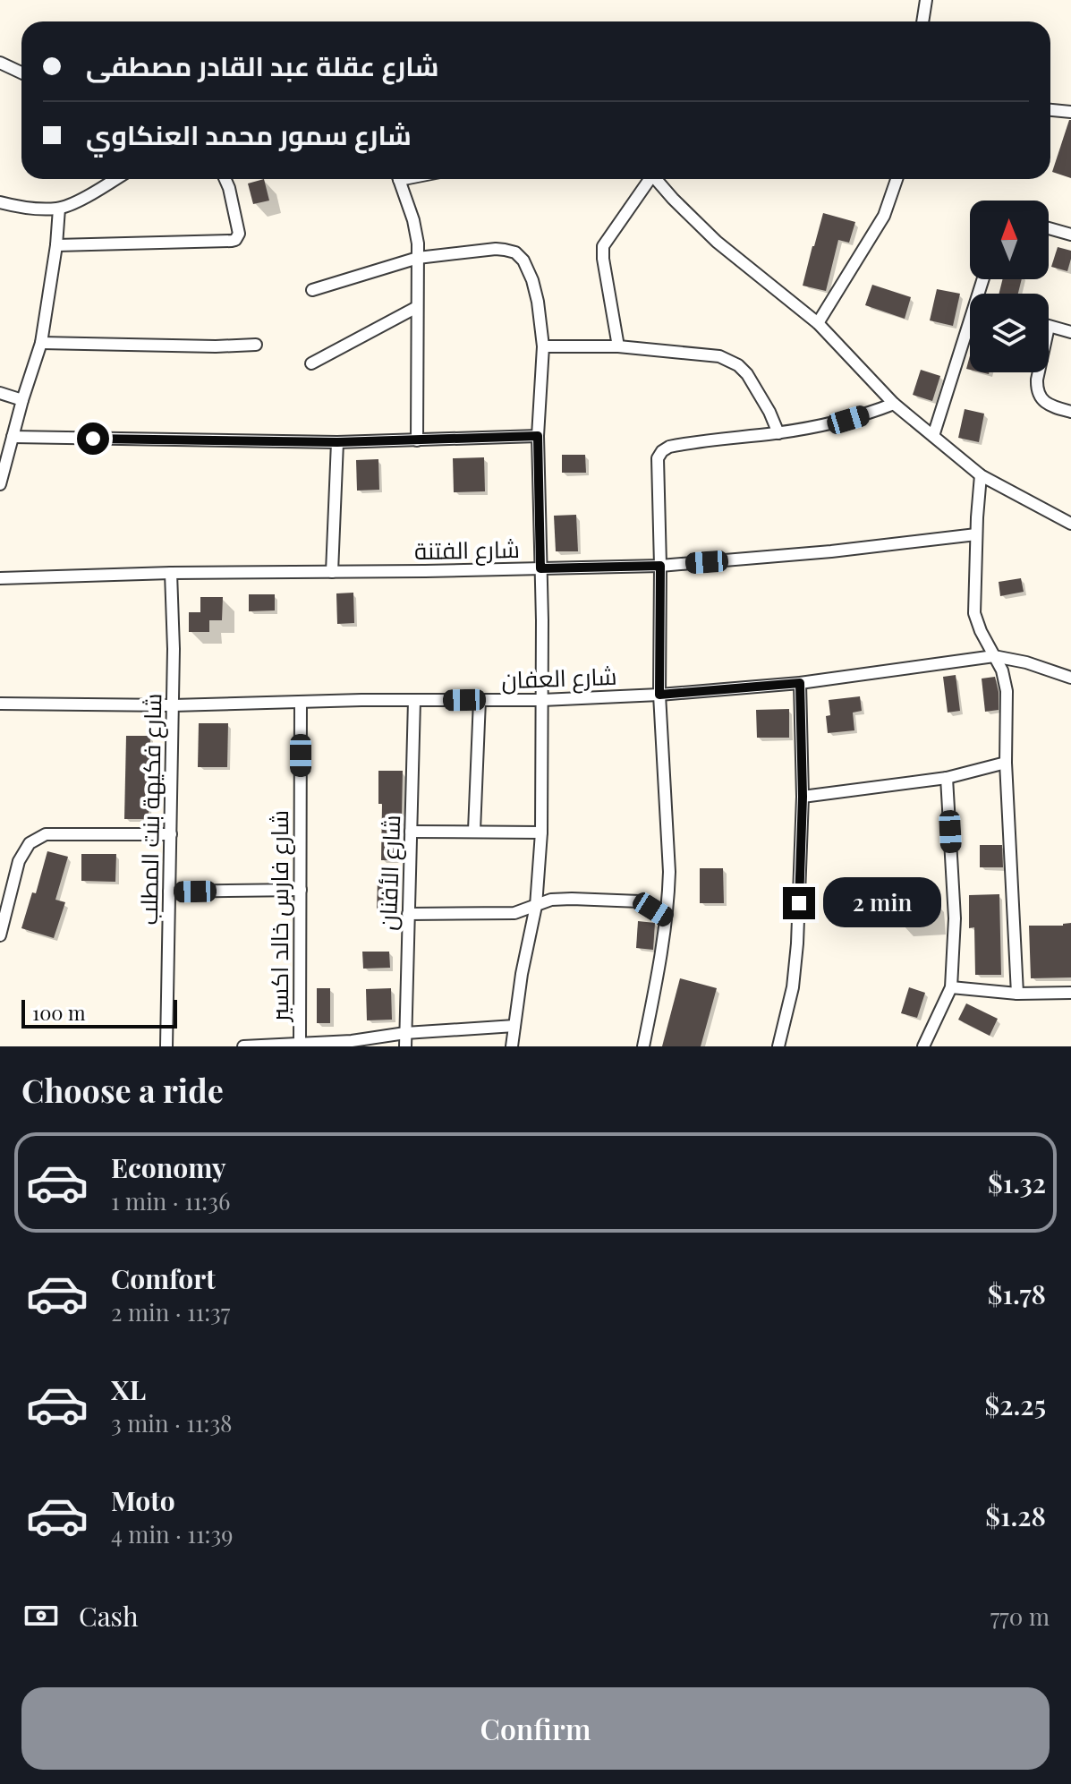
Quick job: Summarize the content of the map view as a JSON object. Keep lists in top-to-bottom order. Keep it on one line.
{"streets":{"street":["شارع الفتنة","شارع العفان","شارع فكيهة بنت المطلب","شارع الأفنان","شارع فارس خالد اكسير"]},"crossings":[["شارع الفتنة","شارع فكيهة بنت المطلب"],["شارع العفان","شارع فكيهة بنت المطلب"],["شارع العفان","شارع الأفنان"],["شارع العفان","شارع فارس خالد اكسير"]],"scale_bar":"100 m","north":"top","page":{"banner":["شارع عقلة عبد القادر مصطفى","شارع سمور محمد العنكاوي"],"bubble":"2 min","scale":"100 m","heading":"Choose a ride","list":[{"name":"Economy","note":"1 min · 11:36","value":"$1.32"},{"name":"Comfort","note":"2 min · 11:37","value":"$1.78"},{"name":"XL","note":"3 min · 11:38","value":"$2.25"},{"name":"Moto","note":"4 min · 11:39","value":"$1.28"}],"pay":["Cash","770 m"],"buttons":"Confirm"}}
